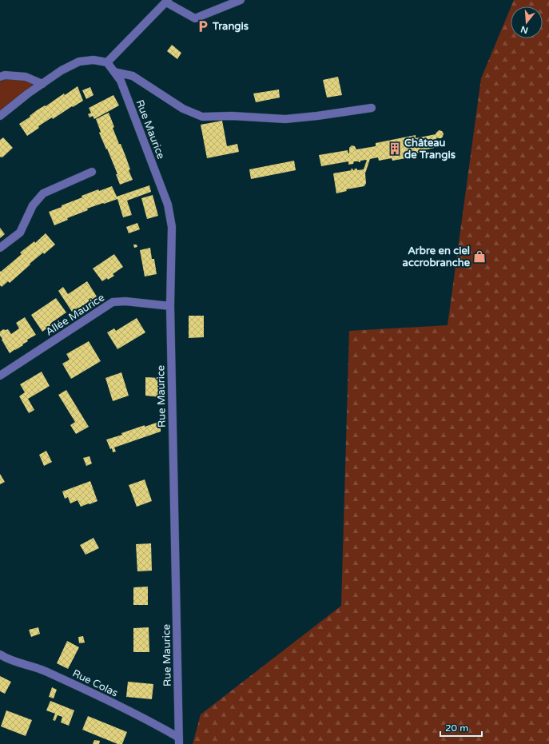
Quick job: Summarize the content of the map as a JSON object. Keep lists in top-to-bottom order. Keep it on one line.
{"streets":{"street":["Rue Maurice","Allée Maurice","Rue Colas"]},"crossings":[["Rue Maurice","Allée Maurice"],["Rue Maurice","Rue Colas"]],"places":{"parking":["Trangis"],"building":["Château de Trangis"],"shop":["Arbre en ciel accrobranche"]},"scale_bar":"20 m","north":"bottom"}
